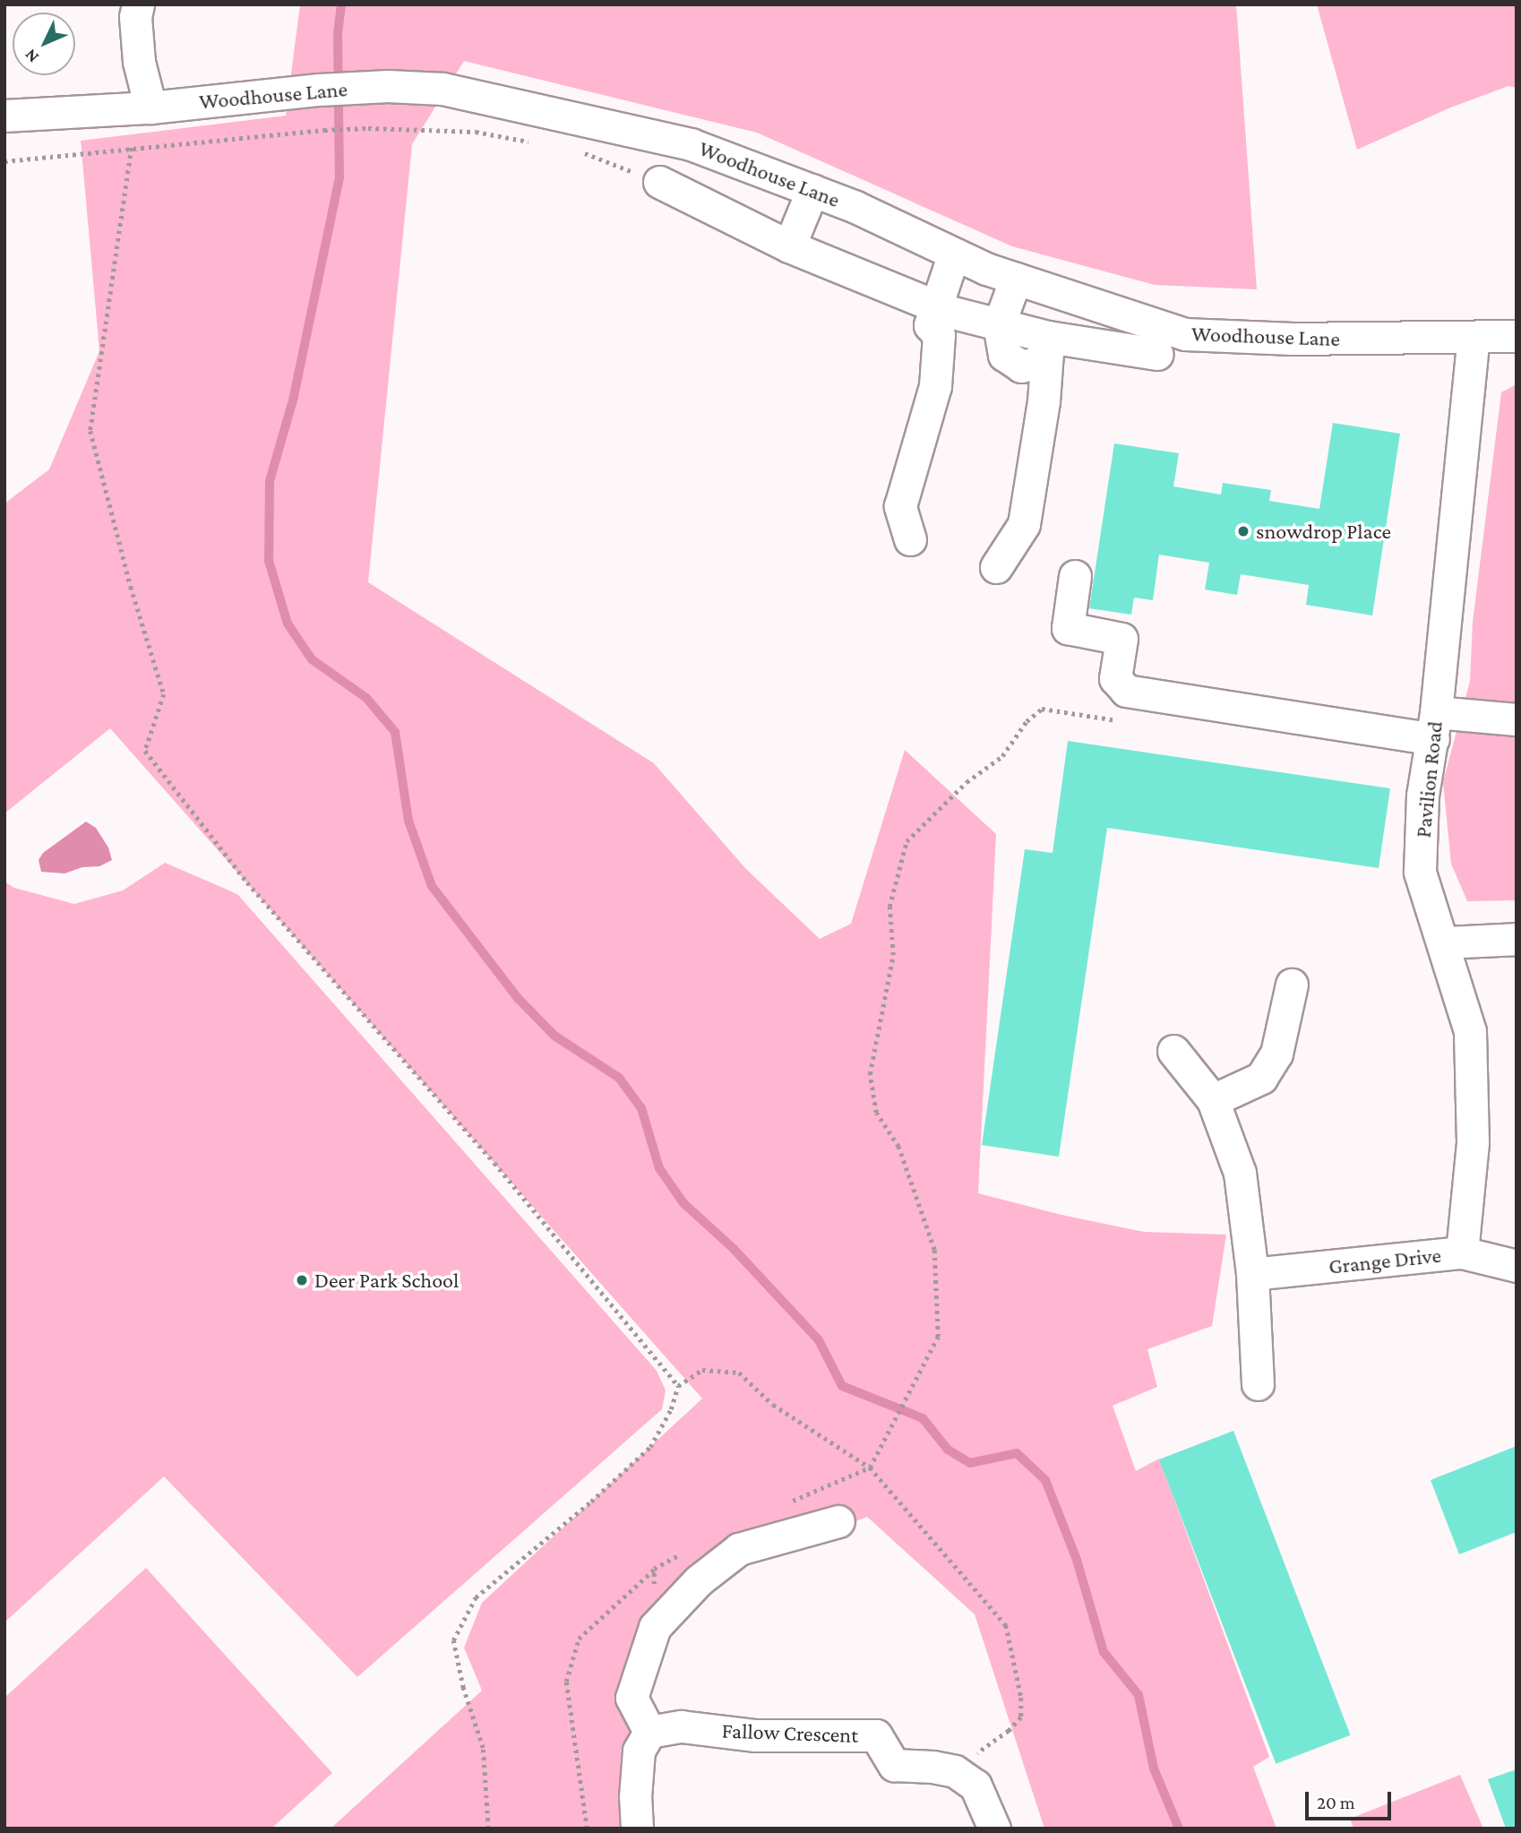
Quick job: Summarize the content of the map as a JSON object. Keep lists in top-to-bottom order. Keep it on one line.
{"streets":{"street":["Woodhouse Lane","Pavilion Road","Grange Drive","Fallow Crescent"]},"crossings":[["Woodhouse Lane","Pavilion Road"],["Pavilion Road","Grange Drive"]],"places":["snowdrop Place","Deer Park School"],"scale_bar":"20 m","north":"bottom left"}
